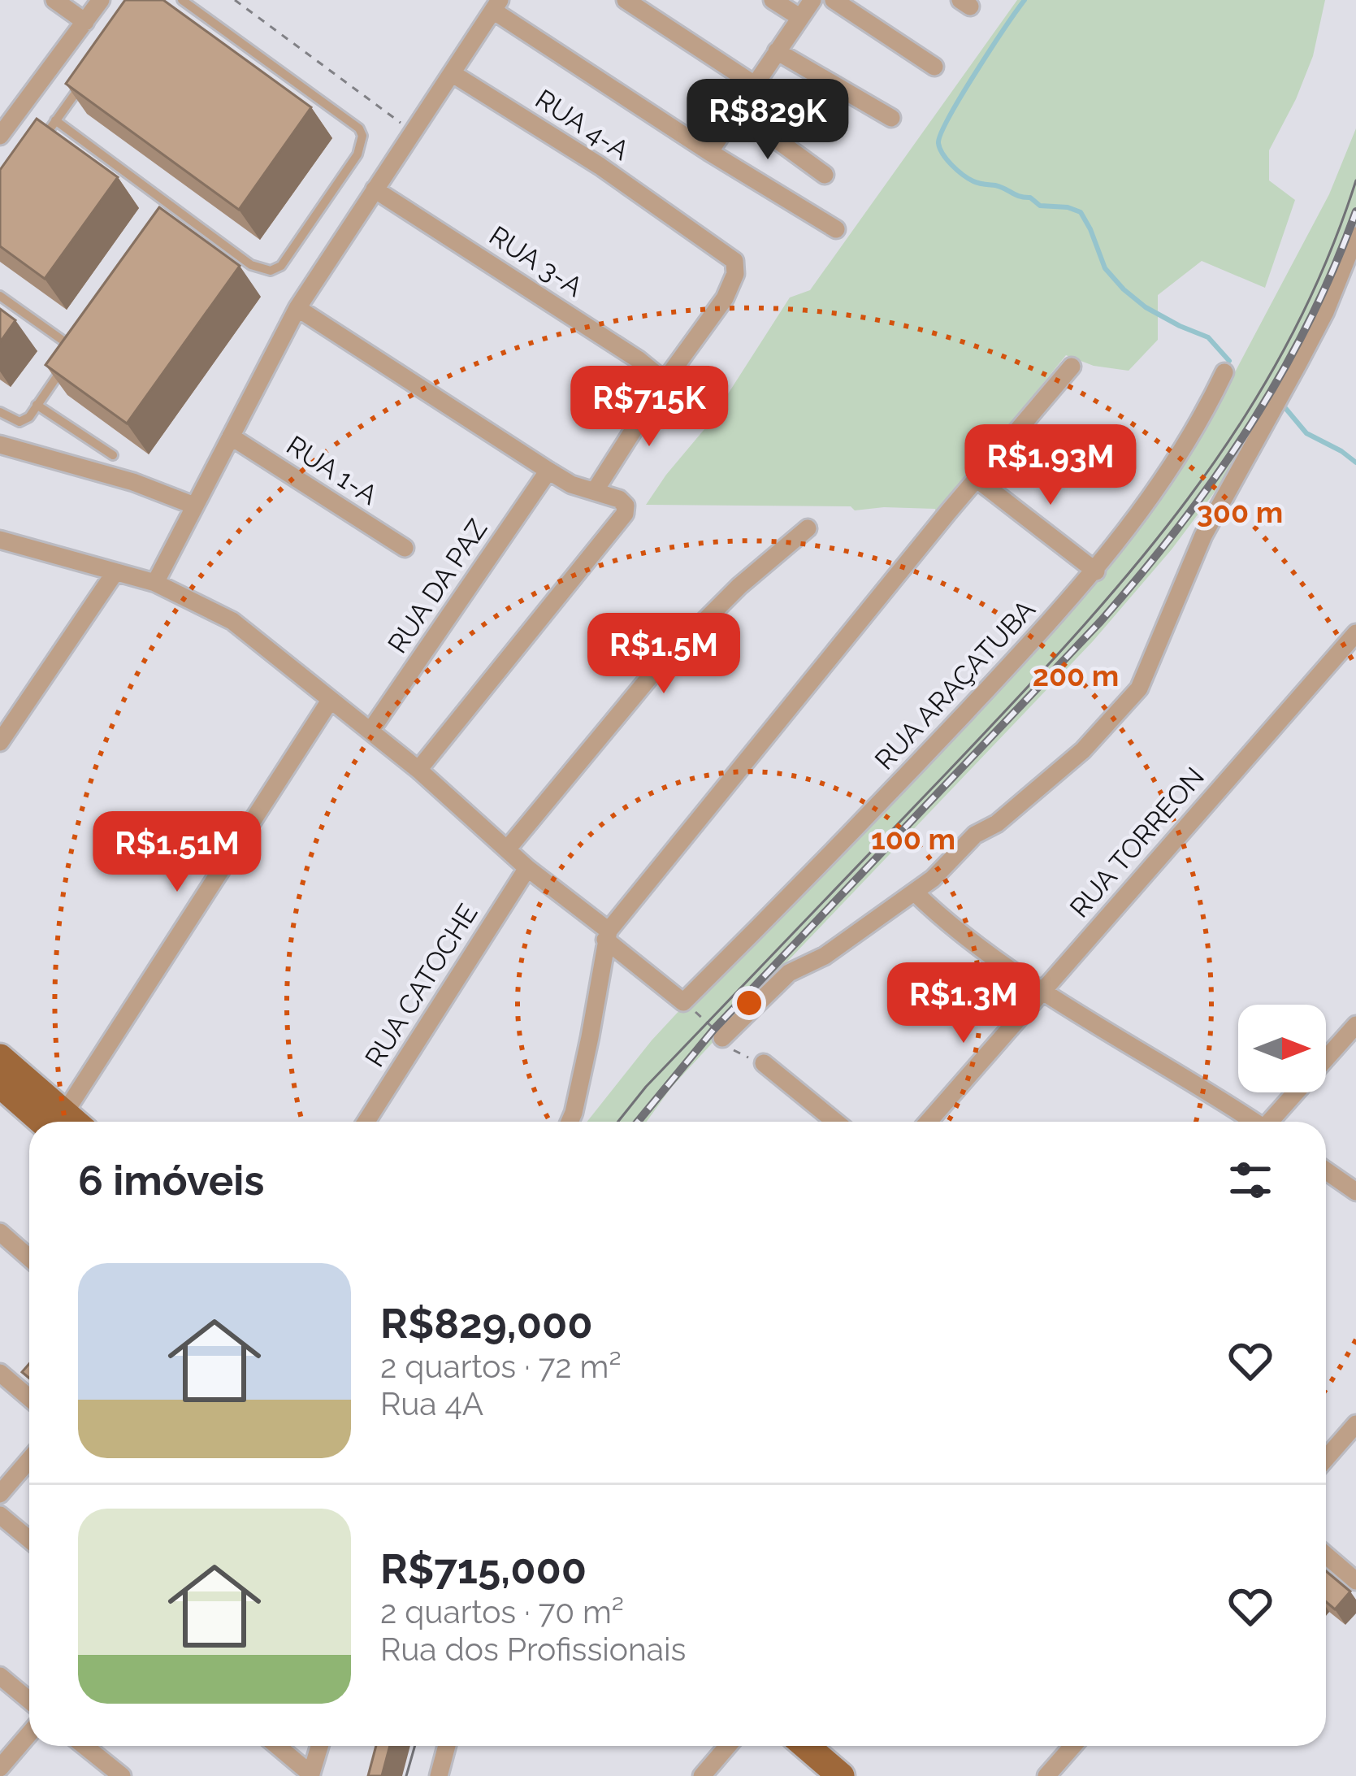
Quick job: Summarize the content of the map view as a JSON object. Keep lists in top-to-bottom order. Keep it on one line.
{"streets":{"street":["RUA 4-A","RUA 3-A","RUA 1-A","RUA DA PAZ","RUA ARAÇATUBA","RUA TORREON","RUA CATOCHE"]},"crossings":[["RUA 4-A","RUA 3-A"]],"north":"right","page":{"price":["R$829K","R$715K","R$1.93M","R$1.5M","R$1.51M","R$1.3M"],"heading":"6 imóveis","list":[{"name":"R$829,000","note":"2 quartos · 72 m² · Rua 4A"},{"name":"R$715,000","note":"2 quartos · 70 m² · Rua dos Profissionais"}]},"rings":["300 m","200 m","100 m"]}
